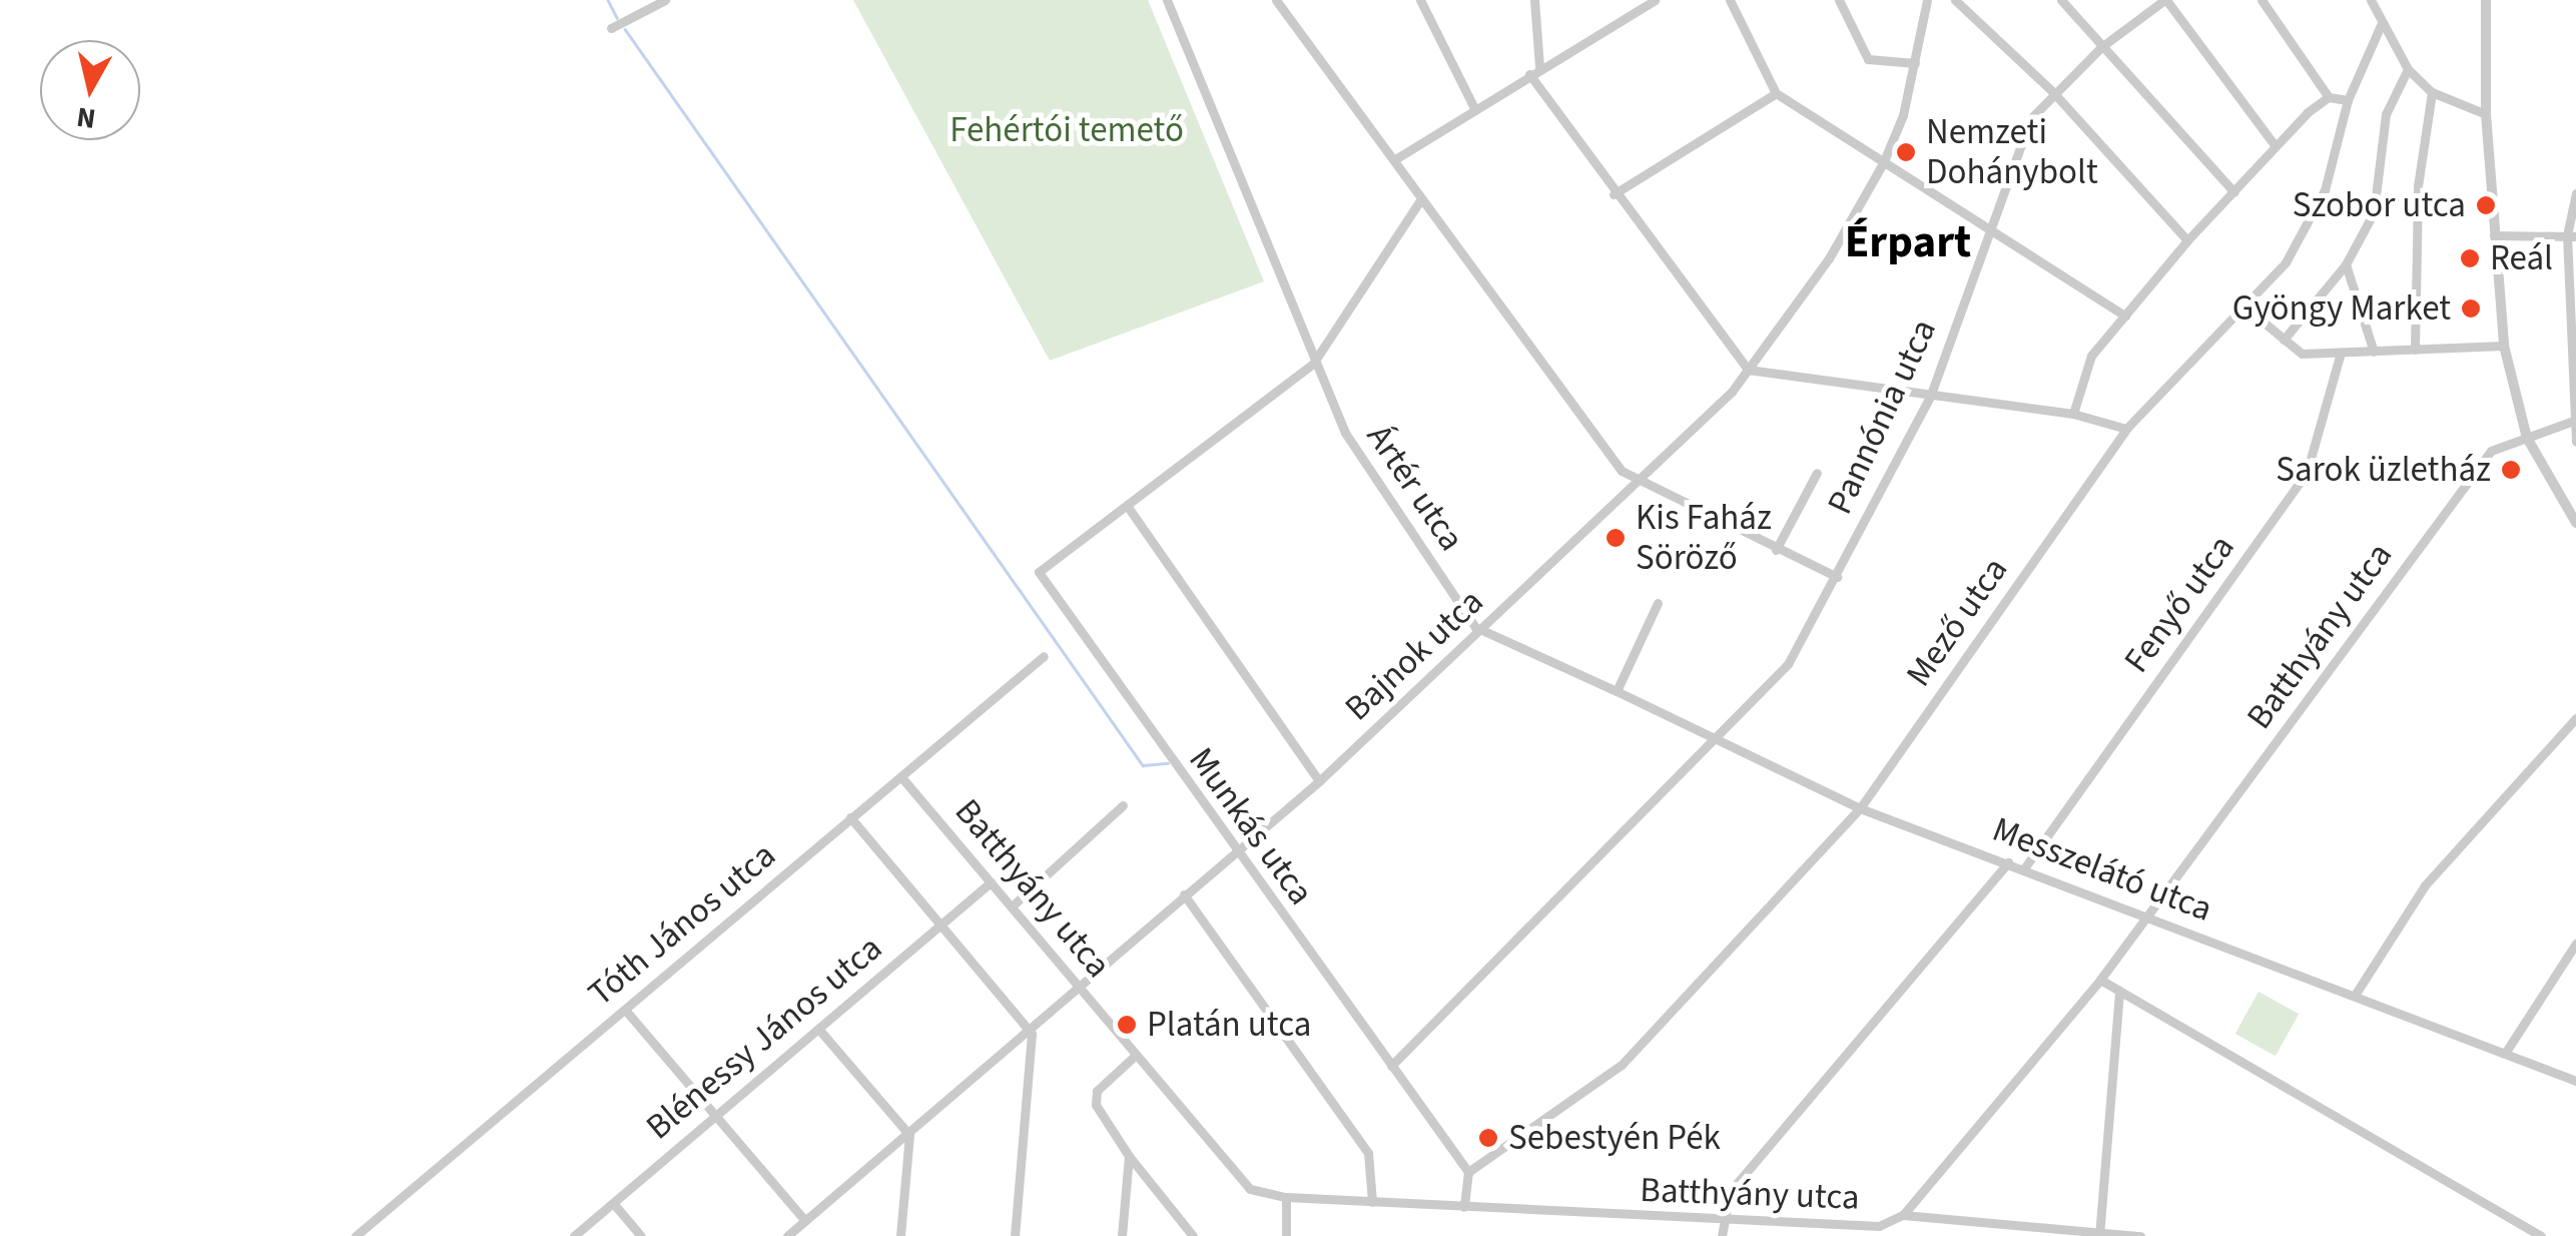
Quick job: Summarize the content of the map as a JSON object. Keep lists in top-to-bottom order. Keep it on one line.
{"streets":{"street":["Pannónia utca","Ártér utca","Fenyő utca","Mező utca","Batthyány utca","Bajnok utca","Munkás utca","Messzelátó utca","Tóth János utca","Blénessy János utca"]},"crossings":[["Pannónia utca","Munkás utca"],["Pannónia utca","Messzelátó utca"],["Ártér utca","Bajnok utca"],["Fenyő utca","Messzelátó utca"],["Mező utca","Munkás utca"],["Mező utca","Messzelátó utca"],["Batthyány utca","Bajnok utca"],["Batthyány utca","Messzelátó utca"],["Batthyány utca","Tóth János utca"],["Batthyány utca","Blénessy János utca"],["Bajnok utca","Munkás utca"]],"districts":["Érpart"],"parks":["Fehértói temető"],"places":["Nemzeti Dohánybolt","Szobor utca","Reál","Gyöngy Market","Sarok üzletház","Kis Faház Söröző","Platán utca","Sebestyén Pék"],"north":"bottom"}
